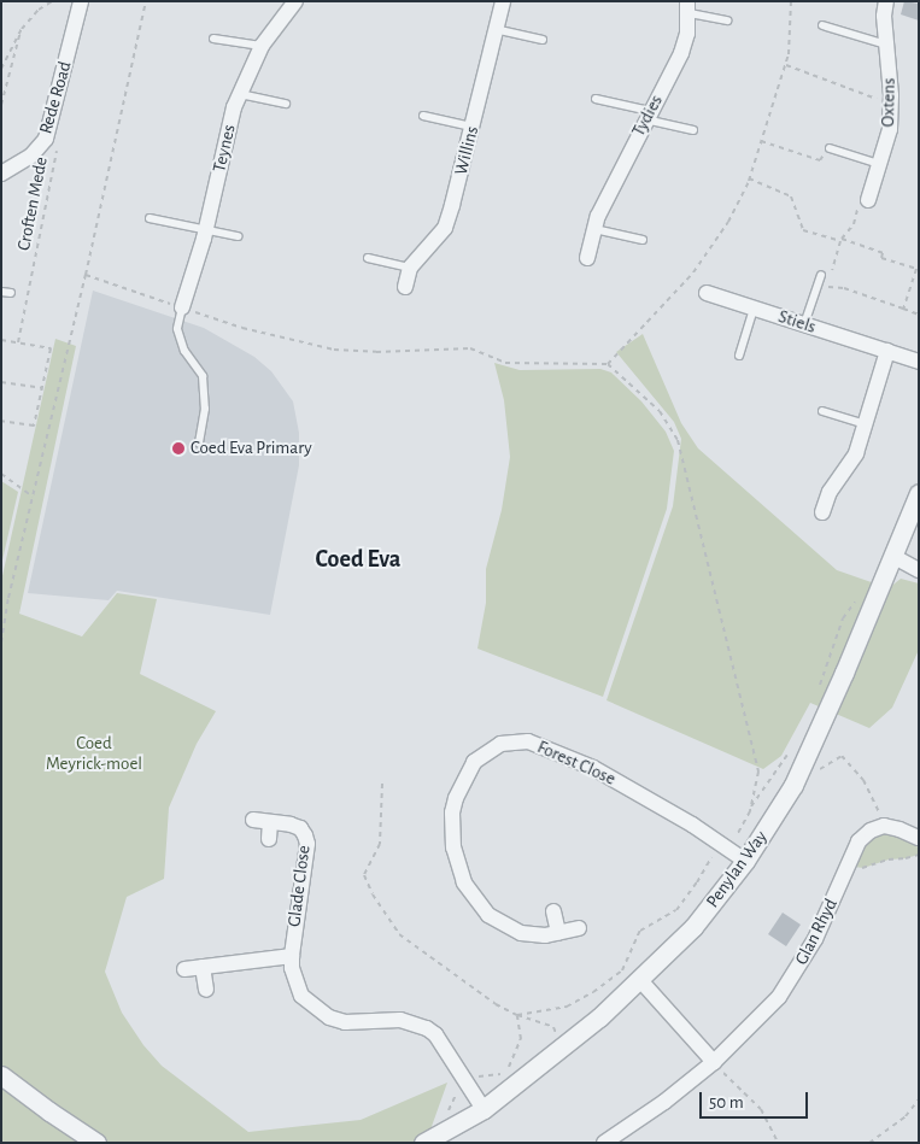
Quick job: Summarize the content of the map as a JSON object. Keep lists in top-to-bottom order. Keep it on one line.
{"streets":{"street":["Rede Road","Oxtens","Tydies","Teynes","Willins","Stiels","Forest Close","Penylan Way","Glade Close","Glan Rhyd"],"path":["Croften Mede"]},"crossings":[["Forest Close","Penylan Way"],["Penylan Way","Glade Close"]],"districts":["Coed Eva"],"parks":["Coed Meyrick-moel"],"places":["Coed Eva Primary"],"scale_bar":"50 m"}
